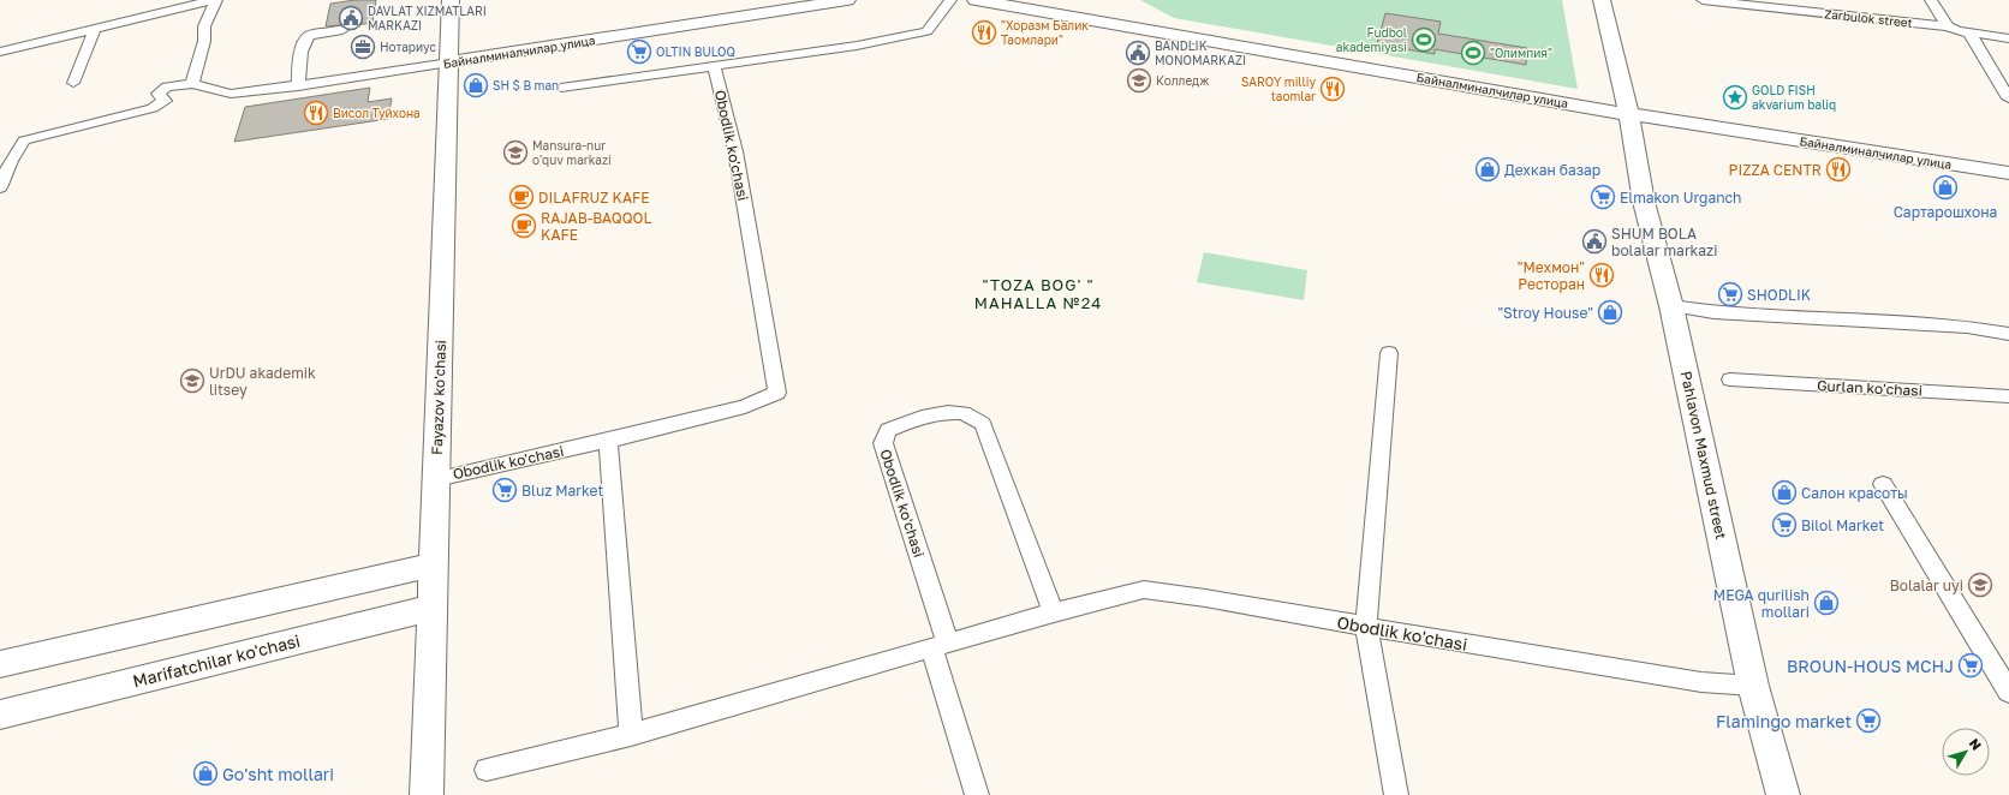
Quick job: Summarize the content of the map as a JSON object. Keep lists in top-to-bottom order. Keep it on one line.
{"streets":{"street":["Zarbulok street","Байналминалчилар улица","Obodlik ko'chasi","Gurlan ko'chasi","Fayazov ko'chasi","Pahlavon Maxmud street","Marifatchilar ko'chasi"]},"crossings":[["Байналминалчилар улица","Fayazov ko'chasi"],["Байналминалчилар улица","Pahlavon Maxmud street"],["Obodlik ko'chasi","Fayazov ko'chasi"],["Obodlik ko'chasi","Pahlavon Maxmud street"],["Fayazov ko'chasi","Marifatchilar ko'chasi"]],"districts":["\"TOZA BOG' \" MAHALLA №24"],"places":{"public building":["DAVLAT XIZMATLARI MARKAZI","BANDLIK MONOMARKAZI","SHUM BOLA bolalar markazi"],"restaurant":["\"Хоразм Балик Таомлари\"","SAROY milliy taomlar","Висол Туйхона","PIZZA CENTR","\"Мехмон\" Ресторан"],"sports":["Fudbol akademiyasi","\"Олимпия\""],"office":["Нотариус"],"supermarket":["OLTIN BULOQ","Elmakon Urganch","SHODLIK","Bluz Market","Bilol Market","BROUN-HOUS MCHJ","Flamingo market"],"school or university":["Колледж","Mansura-nur o'quv markazi","UrDU akademik litsey","Bolalar uyi"],"shop":["SH $ B man","Дехкан базар","Сартарошхона","\"Stroy House\"","Салон красоты","MEGA qurilish mollari","Go'sht mollari"],"place":["GOLD FISH akvarium baliq"],"cafe":["DILAFRUZ KAFE","RAJAB-BAQQOL KAFE"]},"north":"top right"}
